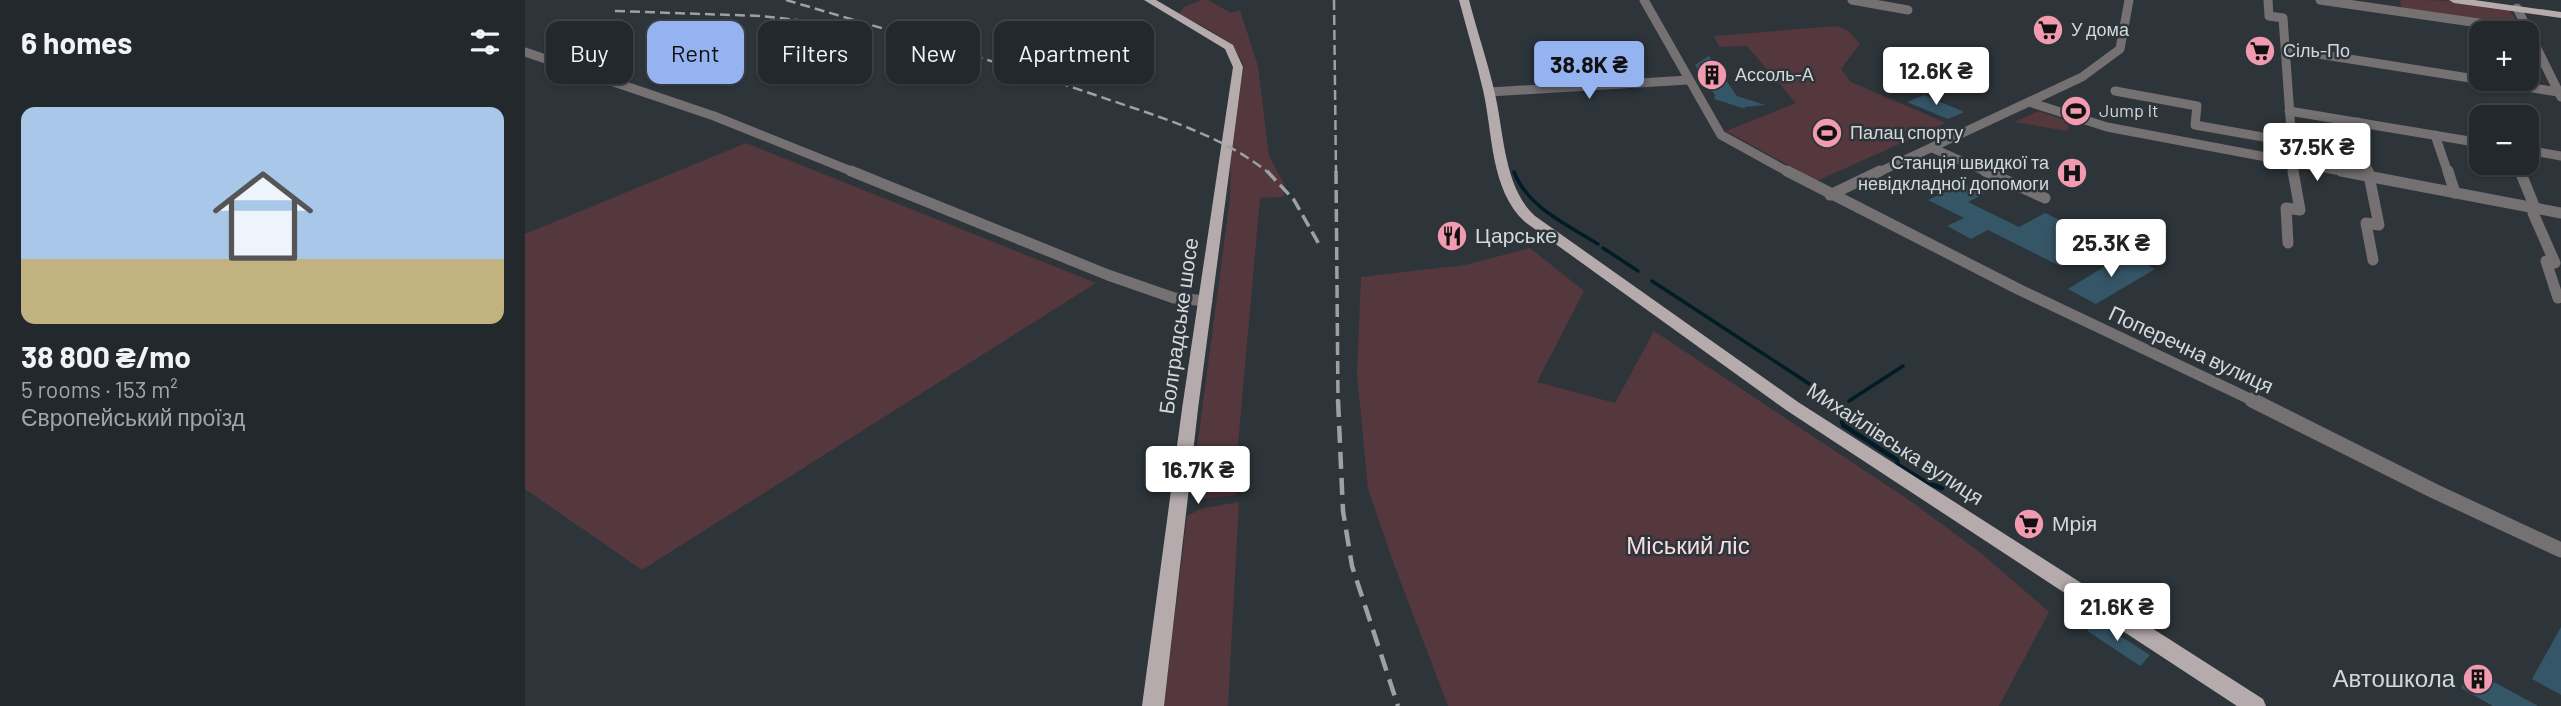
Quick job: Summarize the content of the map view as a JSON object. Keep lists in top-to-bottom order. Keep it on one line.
{"streets":{"main road":["Болградське шосе","Михайлівська вулиця"],"street":["Поперечна вулиця"]},"parks":["Міський ліс"],"places":{"supermarket":["У дома","Сіль-По","Мрія"],"building":["Ассоль-А","Автошкола"],"sports":["Jump It","Палац спорту"],"hospital":["Станція швидкої та невідкладної допомоги"],"restaurant":["Царське"]},"page":{"heading":"6 homes","map_buttons":["+","−"],"chip":["Buy","Rent","Filters","New","Apartment"],"price":["38.8K ₴","12.6K ₴","37.5K ₴","25.3K ₴","16.7K ₴","21.6K ₴"],"list":[{"name":"38 800 ₴/mo","note":"5 rooms · 153 m² · Європейський проїзд"}]}}
